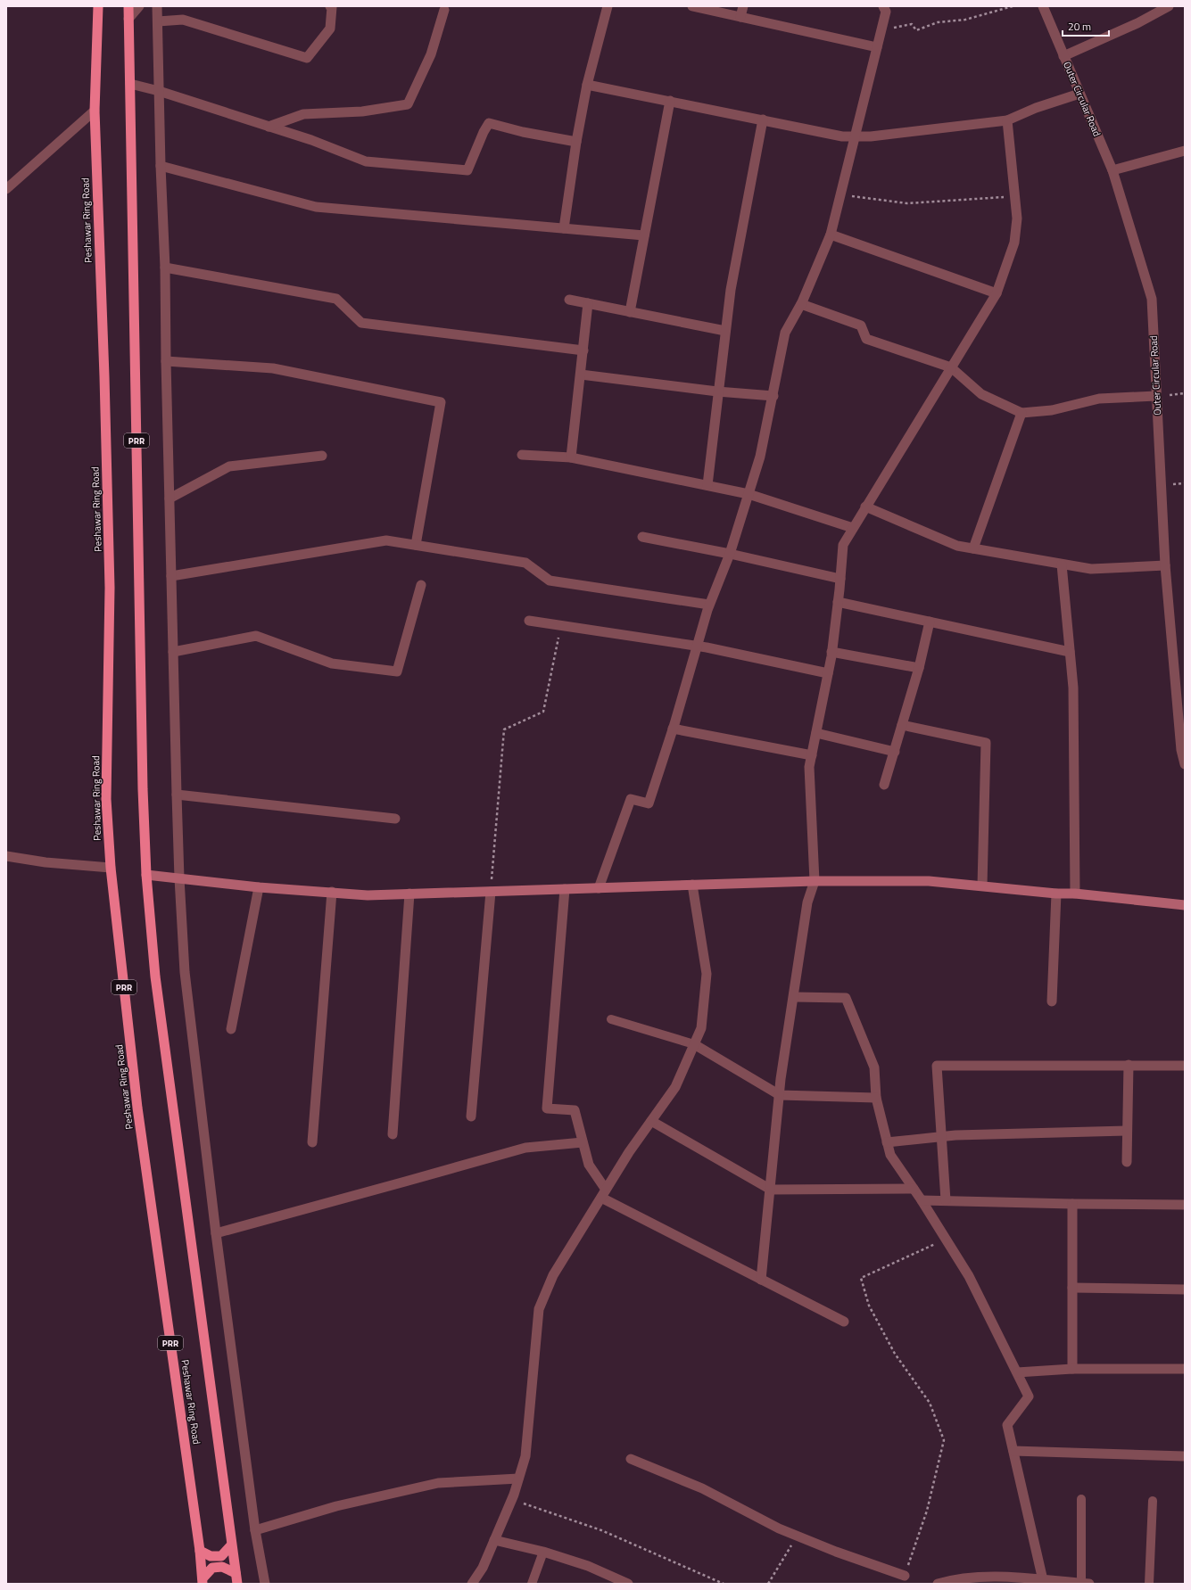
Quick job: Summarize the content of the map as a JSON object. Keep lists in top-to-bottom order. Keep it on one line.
{"streets":{"highway":["Peshawar Ring Road","PRR"],"street":["Outer Circular Road"]},"scale_bar":"20 m"}
